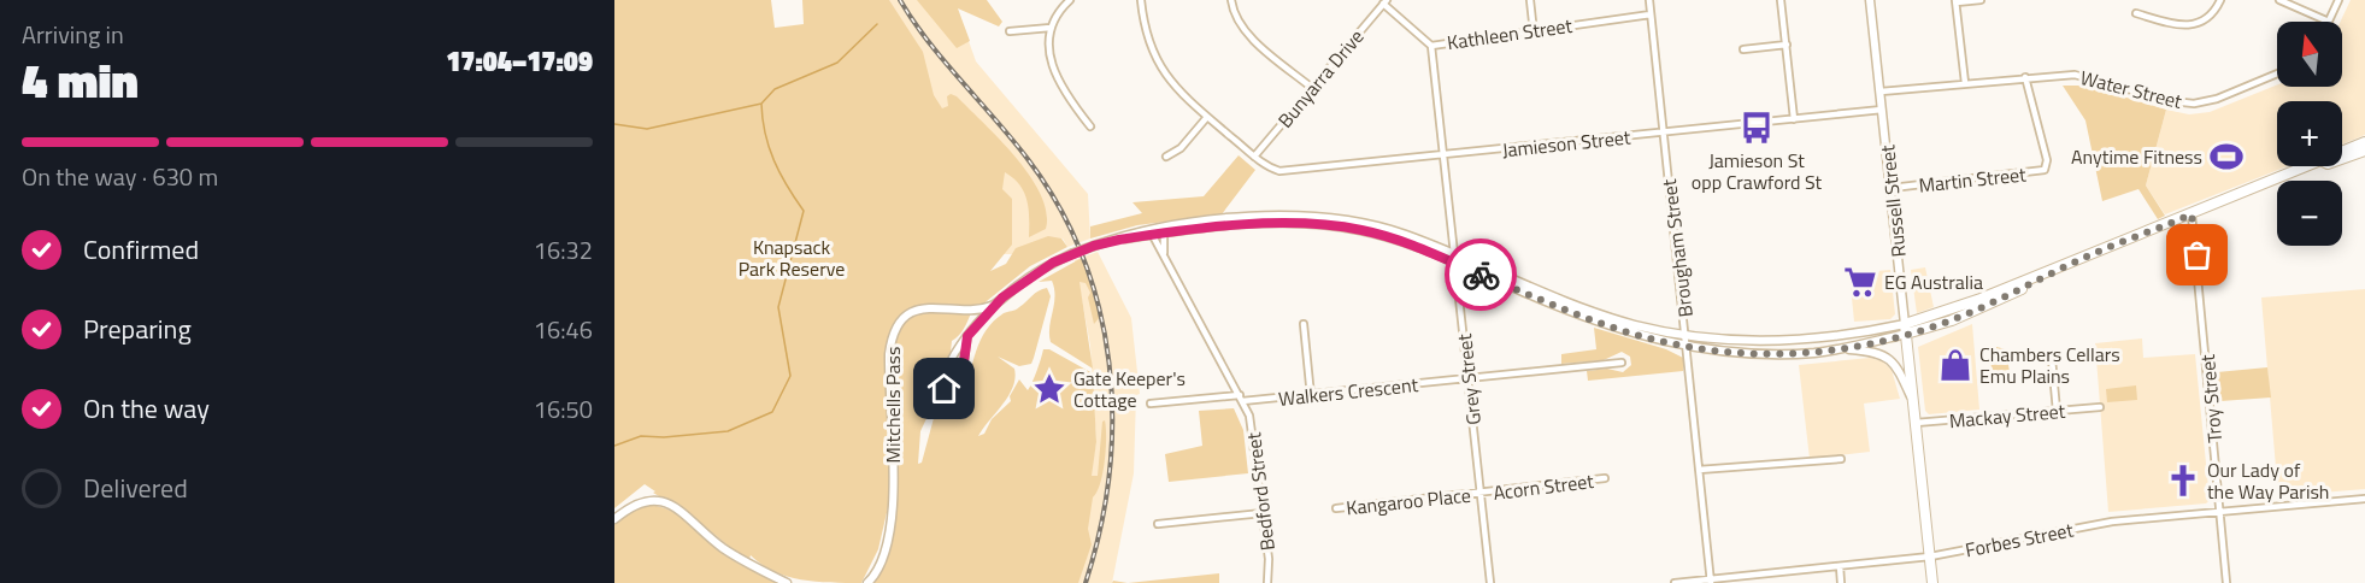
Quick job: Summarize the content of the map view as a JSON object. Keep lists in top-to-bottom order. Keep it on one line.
{"streets":{"highway":["Russell Street"],"main road":["Mitchells Pass"],"street":["Kathleen Street","Bunyarra Drive","Water Street","Jamieson Street","Martin Street","Brougham Street","Grey Street","Walkers Crescent","Troy Street","Mackay Street","Acorn Street","Bedford Street","Kangaroo Place","Forbes Street"]},"crossings":[["Kathleen Street","Bunyarra Drive"],["Kathleen Street","Brougham Street"],["Kathleen Street","Grey Street"],["Bunyarra Drive","Jamieson Street"],["Water Street","Martin Street"],["Water Street","Russell Street"],["Jamieson Street","Russell Street"],["Jamieson Street","Brougham Street"],["Jamieson Street","Grey Street"],["Martin Street","Russell Street"],["Russell Street","Mackay Street"],["Russell Street","Forbes Street"],["Brougham Street","Forbes Street"],["Grey Street","Walkers Crescent"],["Grey Street","Acorn Street"],["Grey Street","Kangaroo Place"],["Walkers Crescent","Bedford Street"],["Troy Street","Forbes Street"],["Acorn Street","Kangaroo Place"]],"parks":["Knapsack Park Reserve"],"places":{"bus stop":["Jamieson St opp Crawford St"],"sports":["Anytime Fitness"],"supermarket":["EG Australia"],"shop":["Chambers Cellars Emu Plains"],"place":["Gate Keeper's Cottage"],"church":["Our Lady of the Way Parish"]},"north":"top","page":{"heading":["4 min","Arriving in","17:04–17:09"],"map_buttons":["+","−"],"bar":"On the way · 630 m","list":[["Confirmed","16:32"],["Preparing","16:46"],["On the way","16:50"],"Delivered"]}}
